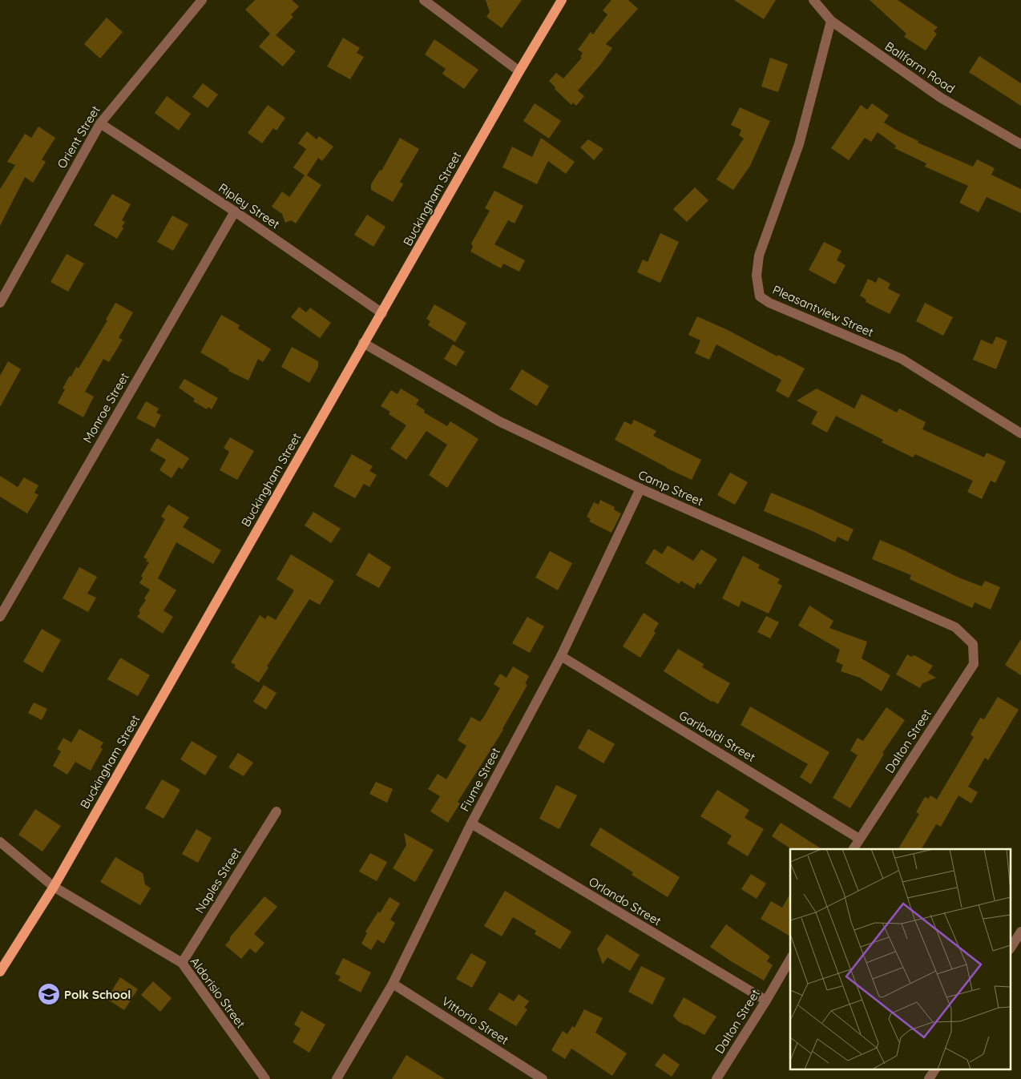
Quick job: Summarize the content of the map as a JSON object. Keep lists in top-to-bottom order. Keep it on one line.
{"streets":{"main road":["Buckingham Street"],"street":["Ballfarm Road","Orient Street","Ripley Street","Pleasantview Street","Monroe Street","Camp Street","Garibaldi Street","Dalton Street","Fiume Street","Naples Street","Orlando Street","Aldorisio Street","Vittorio Street"]},"crossings":[["Ballfarm Road","Pleasantview Street"],["Orient Street","Ripley Street"],["Buckingham Street","Ripley Street"],["Buckingham Street","Camp Street"],["Buckingham Street","Aldorisio Street"],["Ripley Street","Monroe Street"],["Camp Street","Dalton Street"],["Camp Street","Fiume Street"],["Garibaldi Street","Dalton Street"],["Garibaldi Street","Fiume Street"],["Dalton Street","Orlando Street"],["Fiume Street","Orlando Street"],["Fiume Street","Vittorio Street"],["Naples Street","Aldorisio Street"]],"places":{"school or university":["Polk School"]}}
